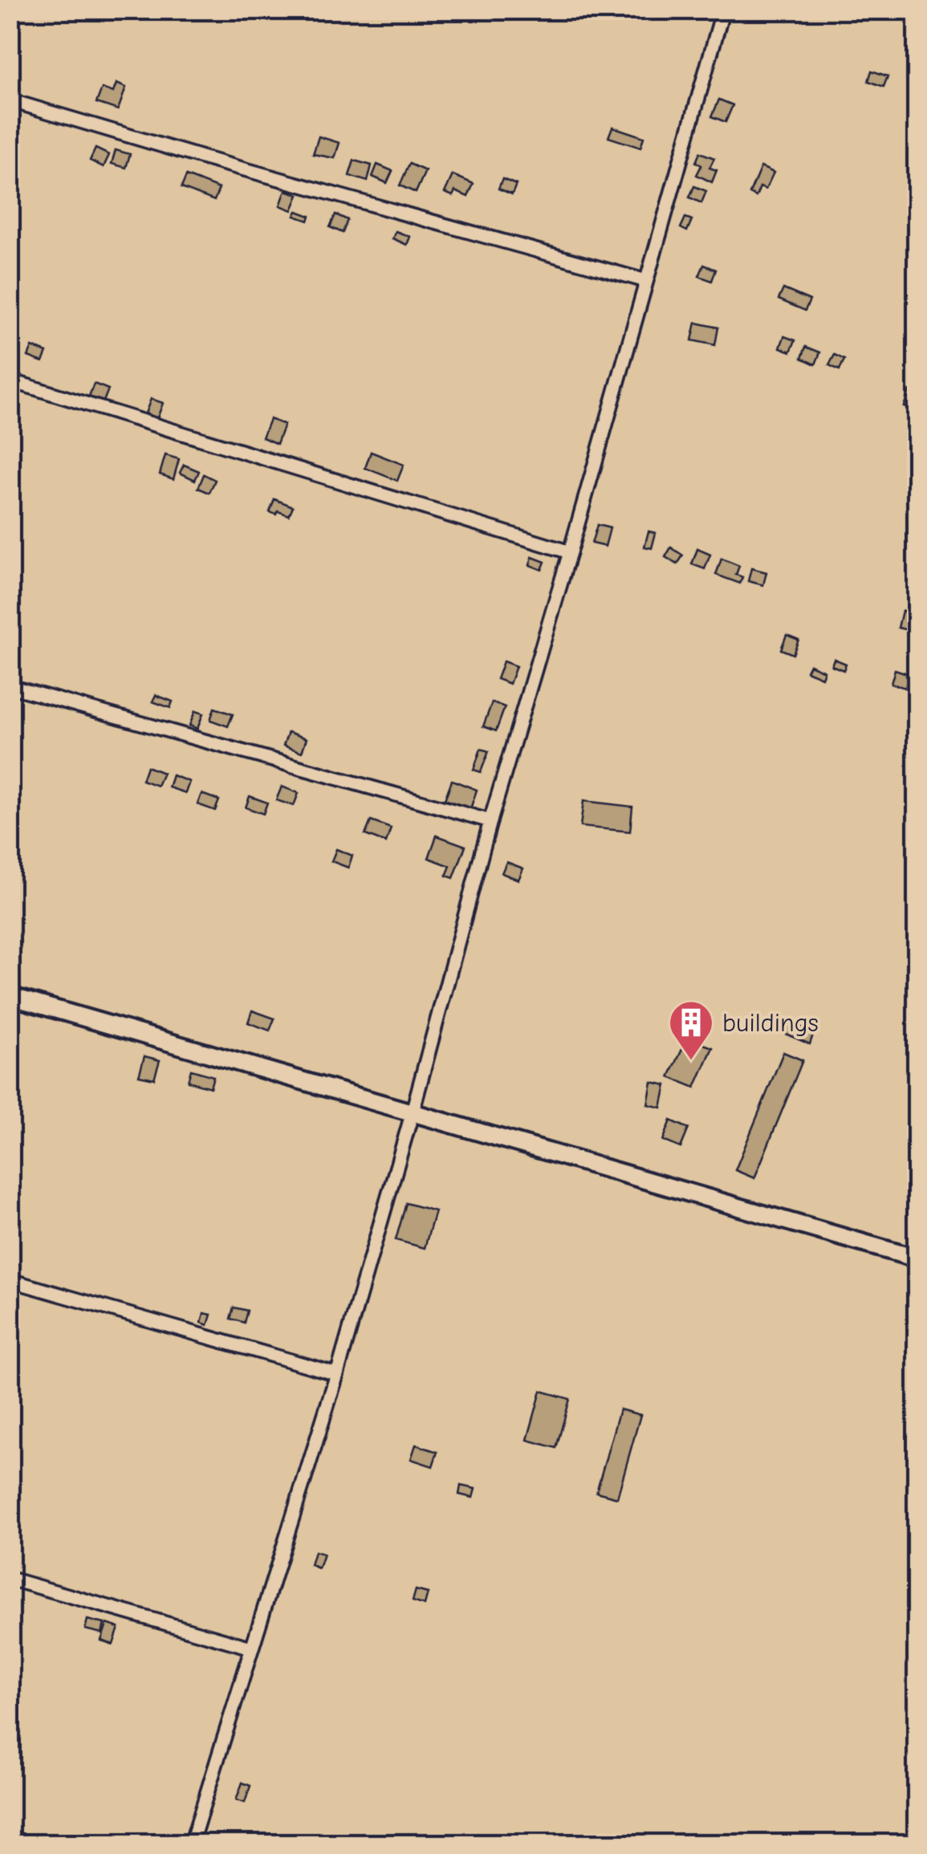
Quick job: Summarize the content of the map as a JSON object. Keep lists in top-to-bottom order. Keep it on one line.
{"places":{"building":["buildings"]}}
